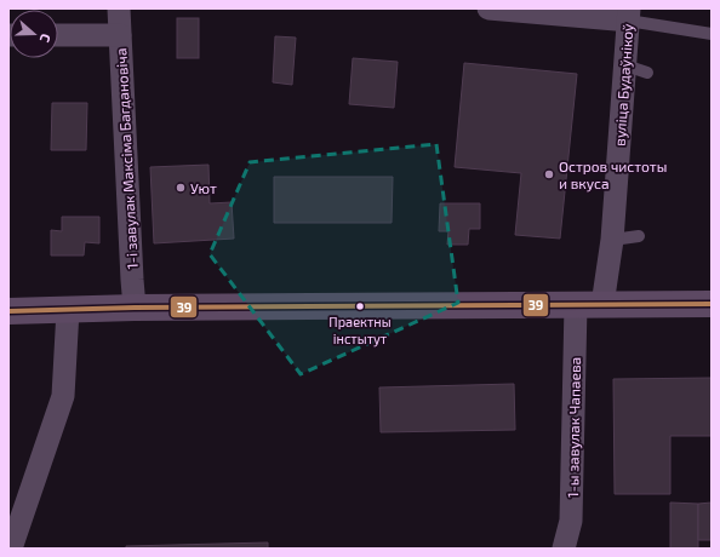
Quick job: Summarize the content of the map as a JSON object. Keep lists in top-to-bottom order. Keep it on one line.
{"streets":{"street":["вуліца Будаўнікоў","1-і завулак Максіма Багдановіча","1-ы завулак Чапаева"]},"places":["Остров чистоты и вкуса","Уют","Праектны інстытут"],"lines":["transit line 39"],"north":"right"}
